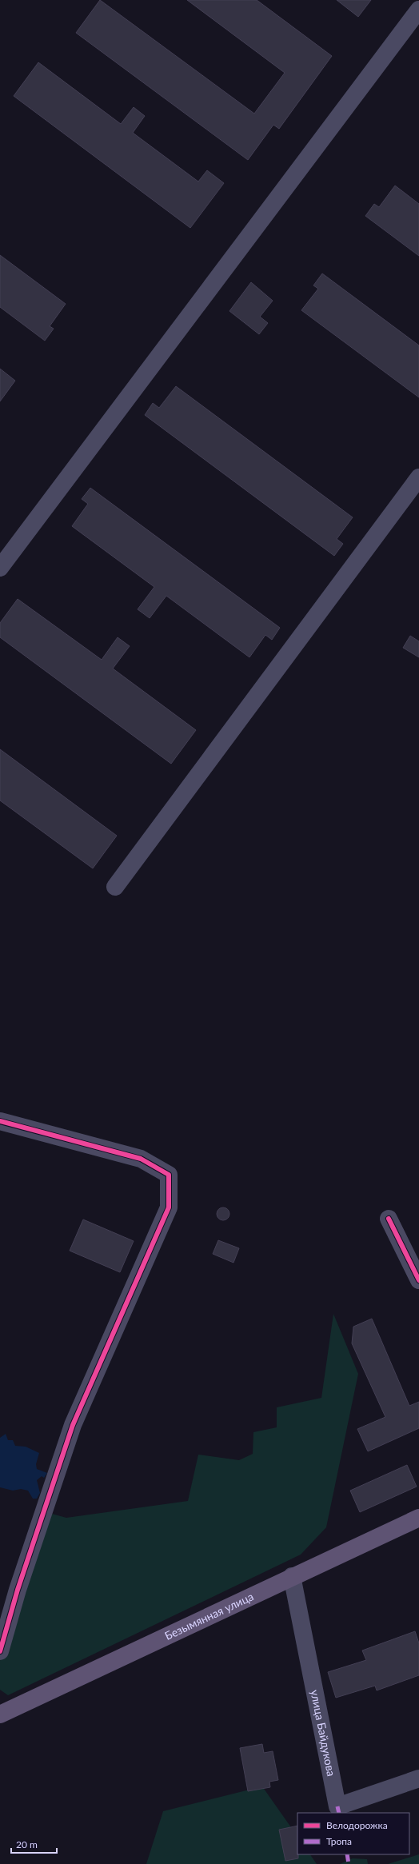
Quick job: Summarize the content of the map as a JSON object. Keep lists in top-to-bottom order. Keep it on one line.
{"streets":{"main road":["Безымянная улица"],"street":["улица Байдукова"]},"crossings":[["Безымянная улица","улица Байдукова"]],"legend":["Велодорожка","Тропа"],"scale_bar":"20 m"}
